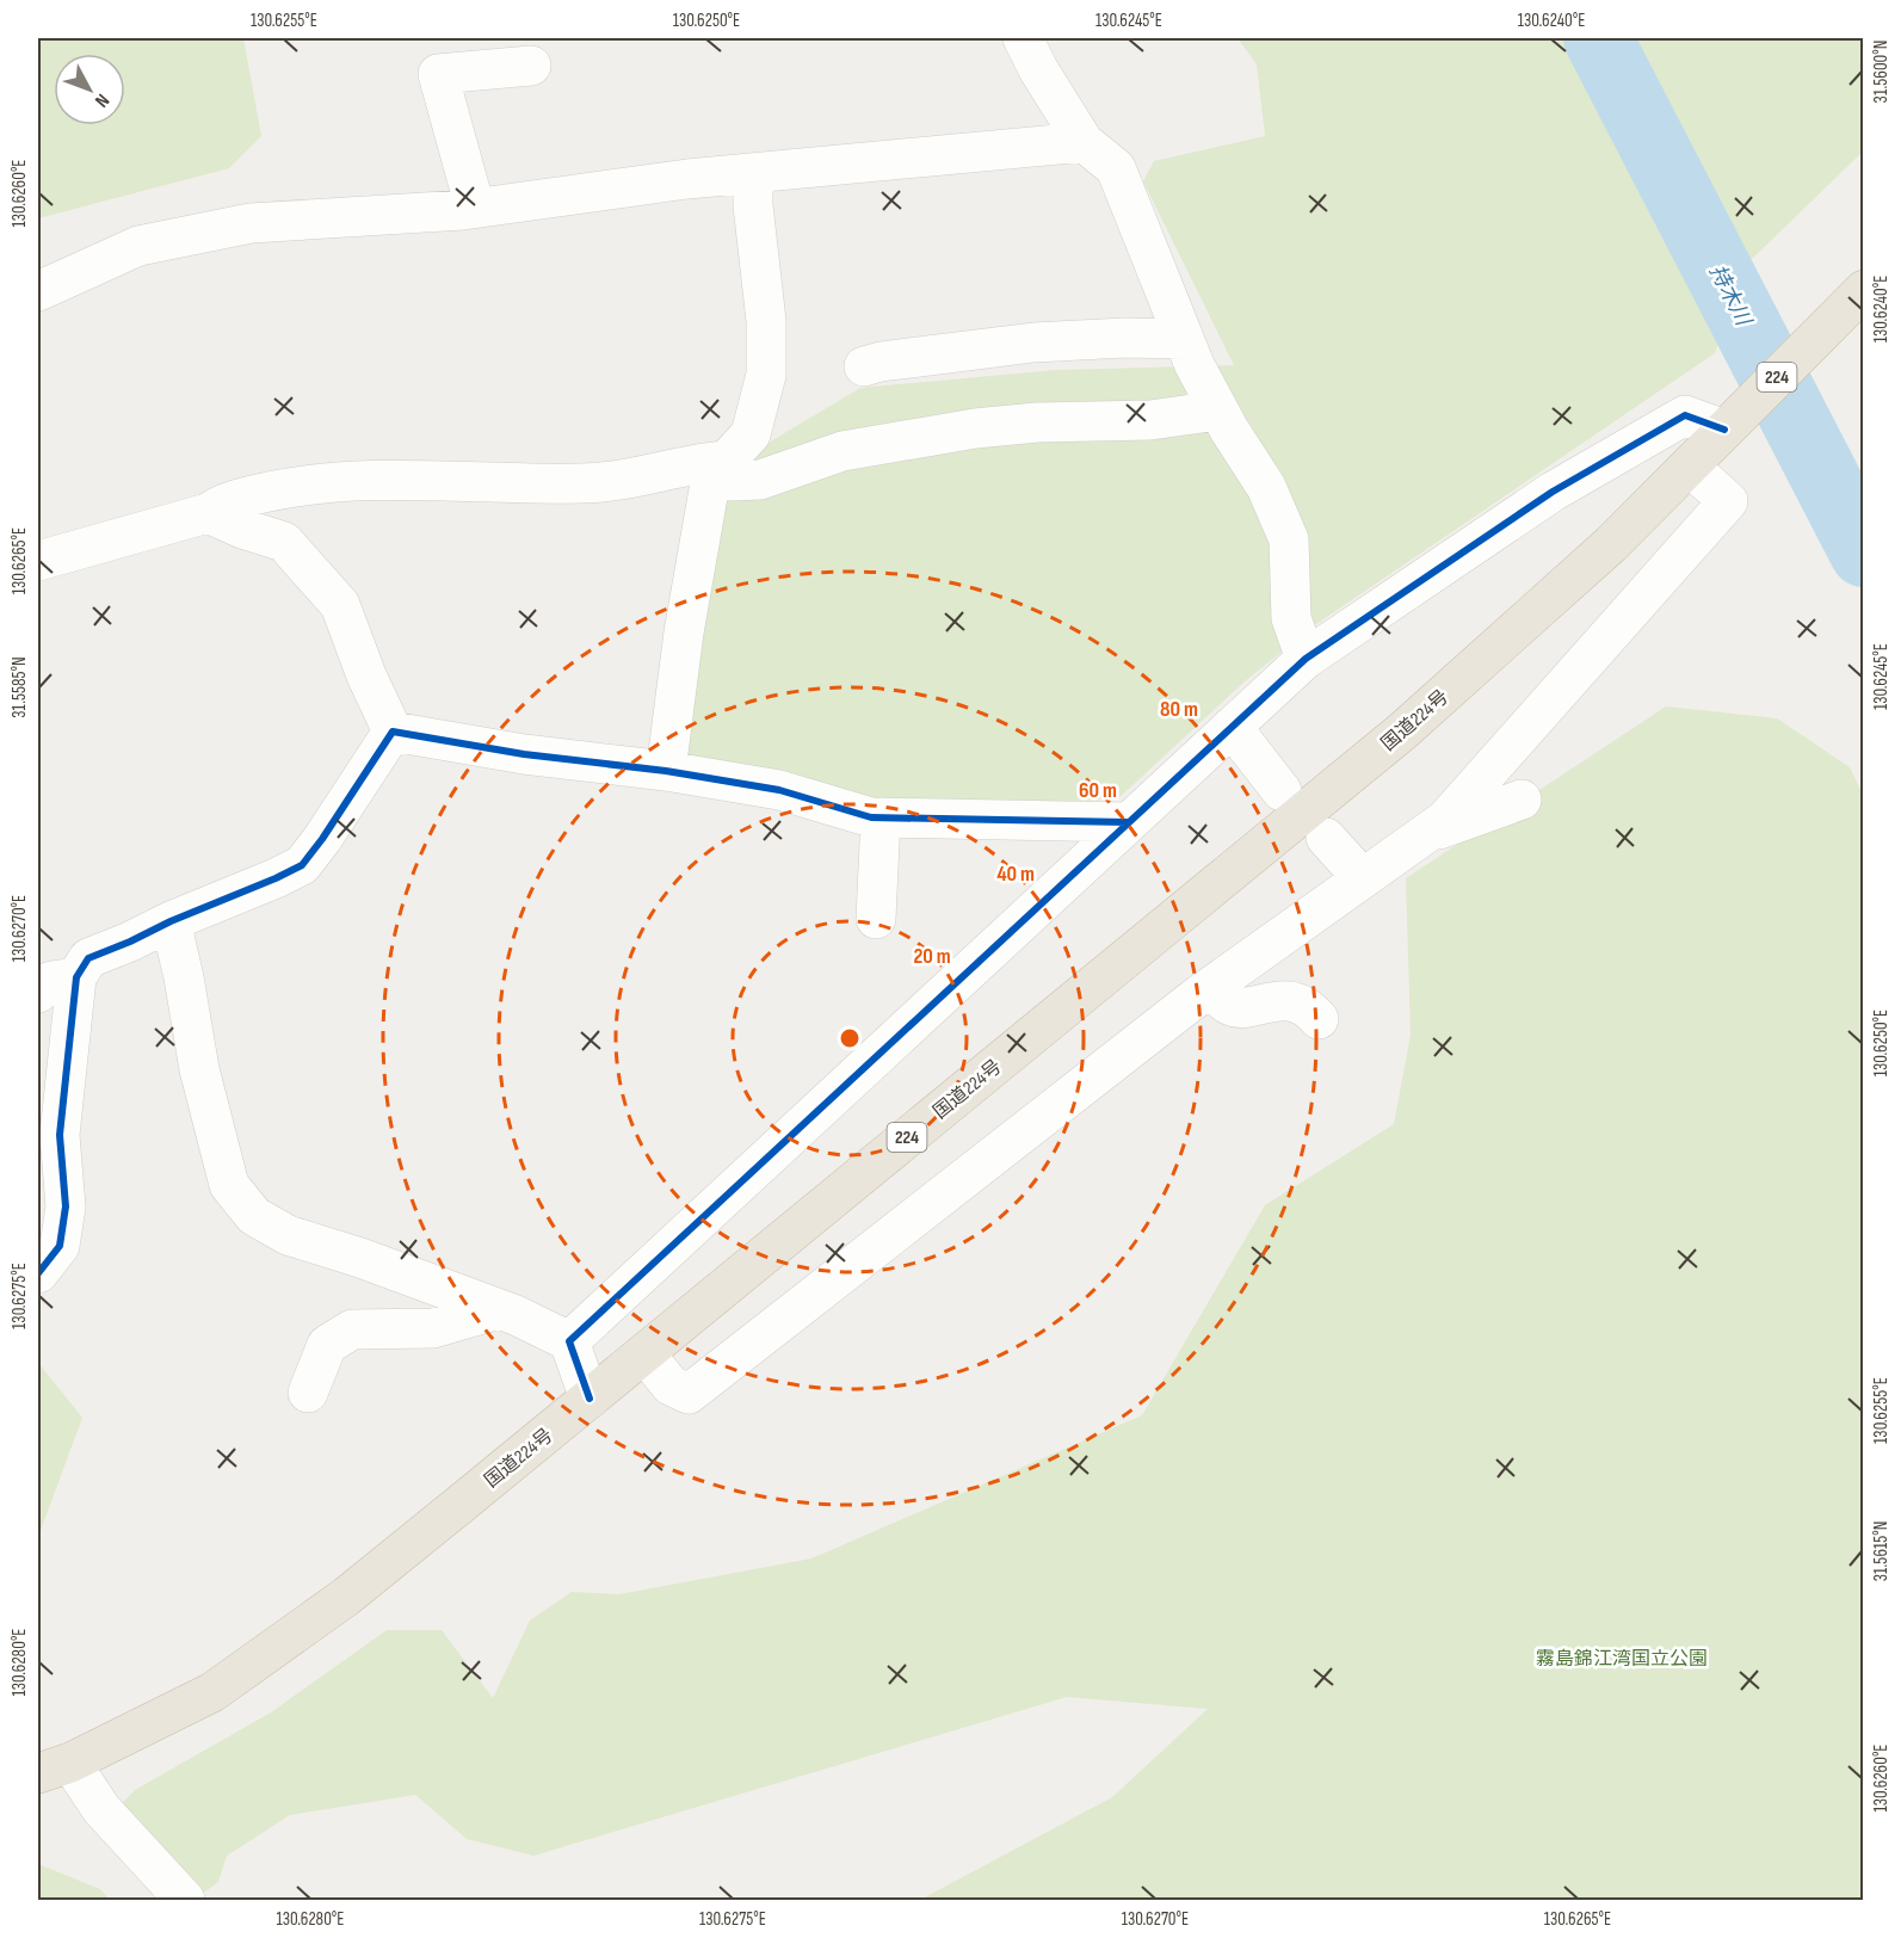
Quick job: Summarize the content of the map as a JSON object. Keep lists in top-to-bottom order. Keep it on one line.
{"streets":{"highway":["224","国道224号"]},"water":["持木川"],"parks":["霧島錦江湾国立公園"],"north":"bottom right","coordinates":["130.6255°E","130.6250°E","130.6245°E","130.6240°E","31.5600°N","130.6260°E","130.6265°E","31.5585°N","130.6270°E","130.6275°E","31.5615°N","130.6280°E"],"rings":["80 m","60 m","40 m","20 m"]}
